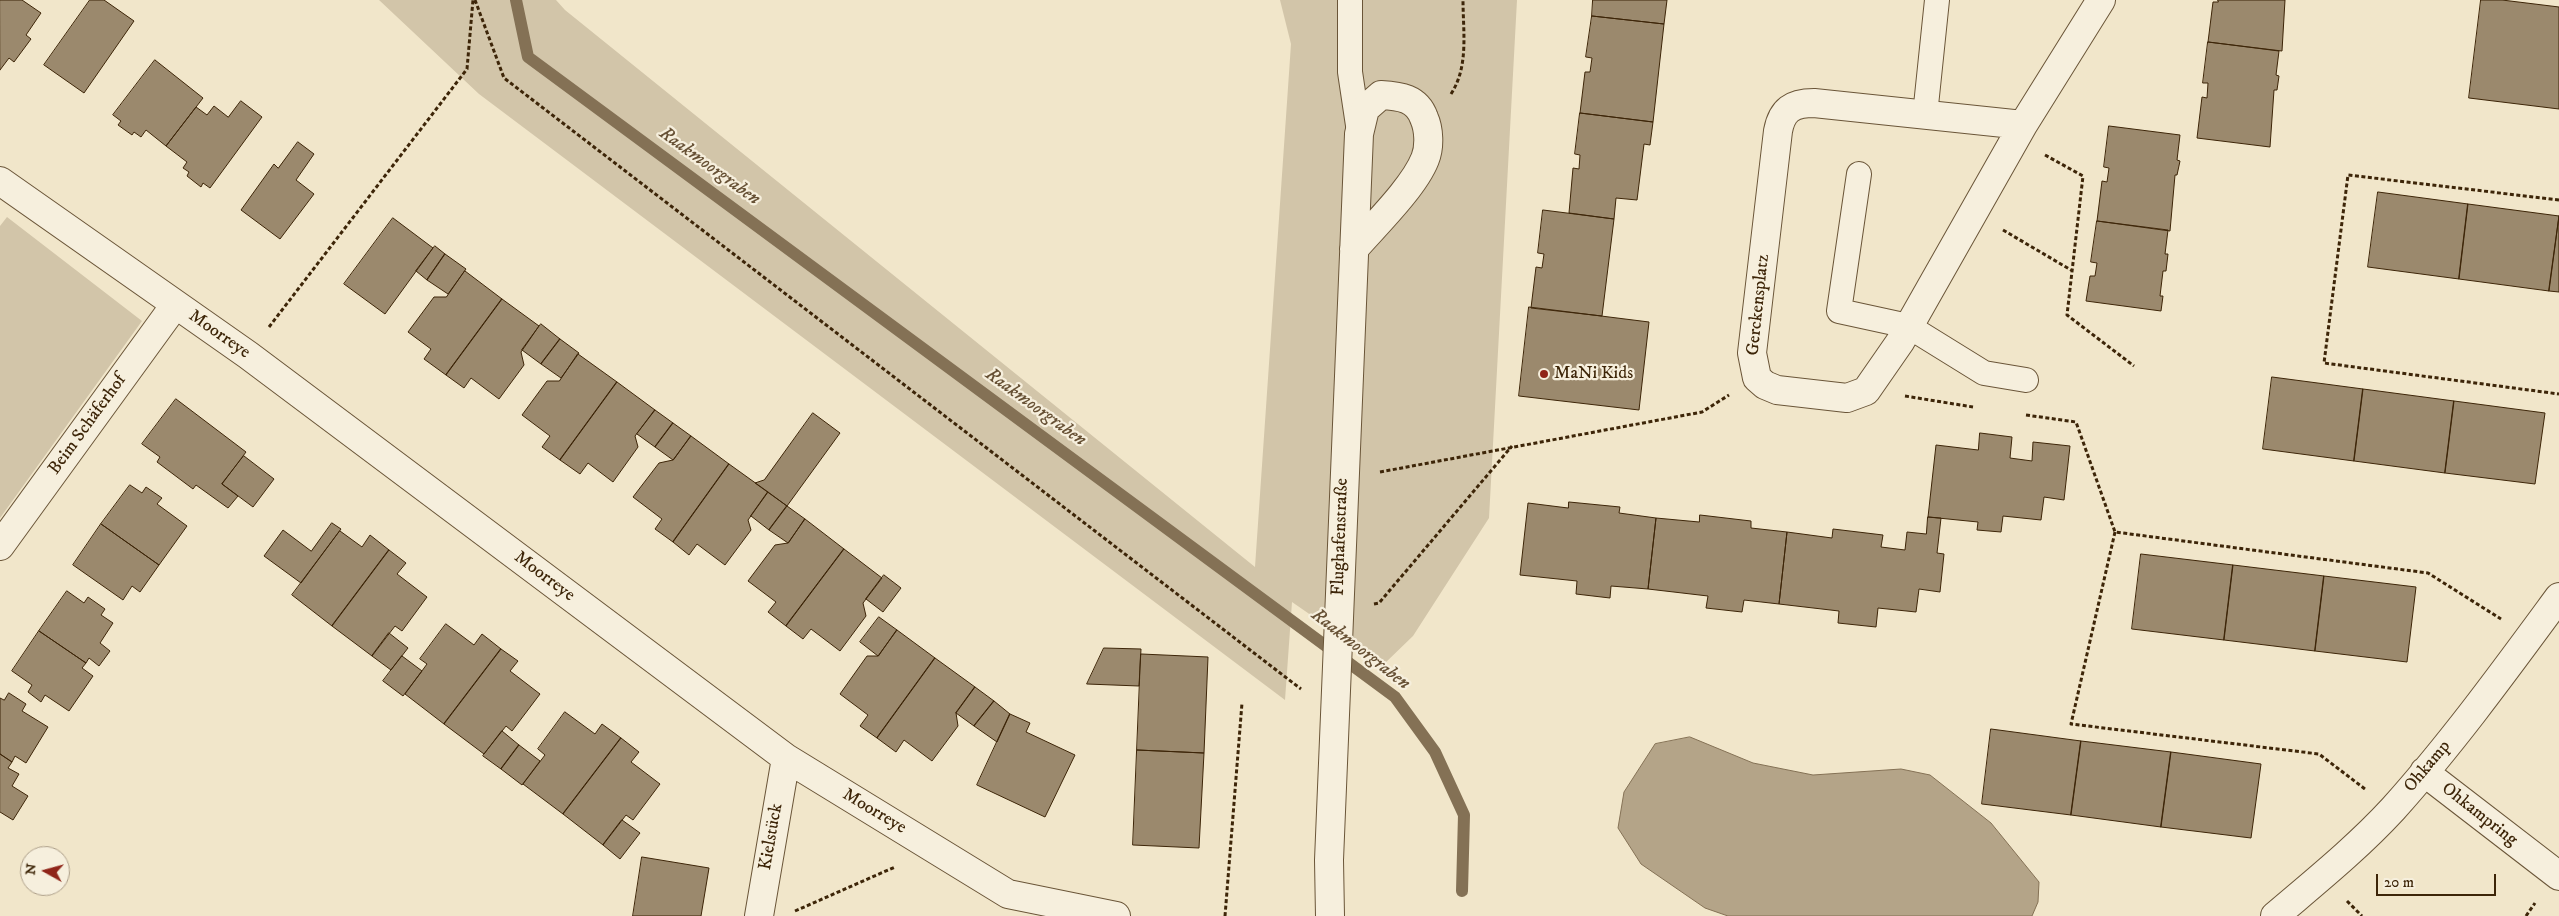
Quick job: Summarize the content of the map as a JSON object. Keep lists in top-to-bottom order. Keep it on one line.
{"streets":{"street":["Gerckensplatz","Moorreye","Beim Schäferhof","Flughafenstraße","Ohkamp","Ohkampring","Kielstück"]},"crossings":[["Moorreye","Beim Schäferhof"],["Moorreye","Kielstück"],["Ohkamp","Ohkampring"]],"water":["Raakmoorgraben"],"places":["MaNi Kids"],"scale_bar":"20 m","north":"left"}
